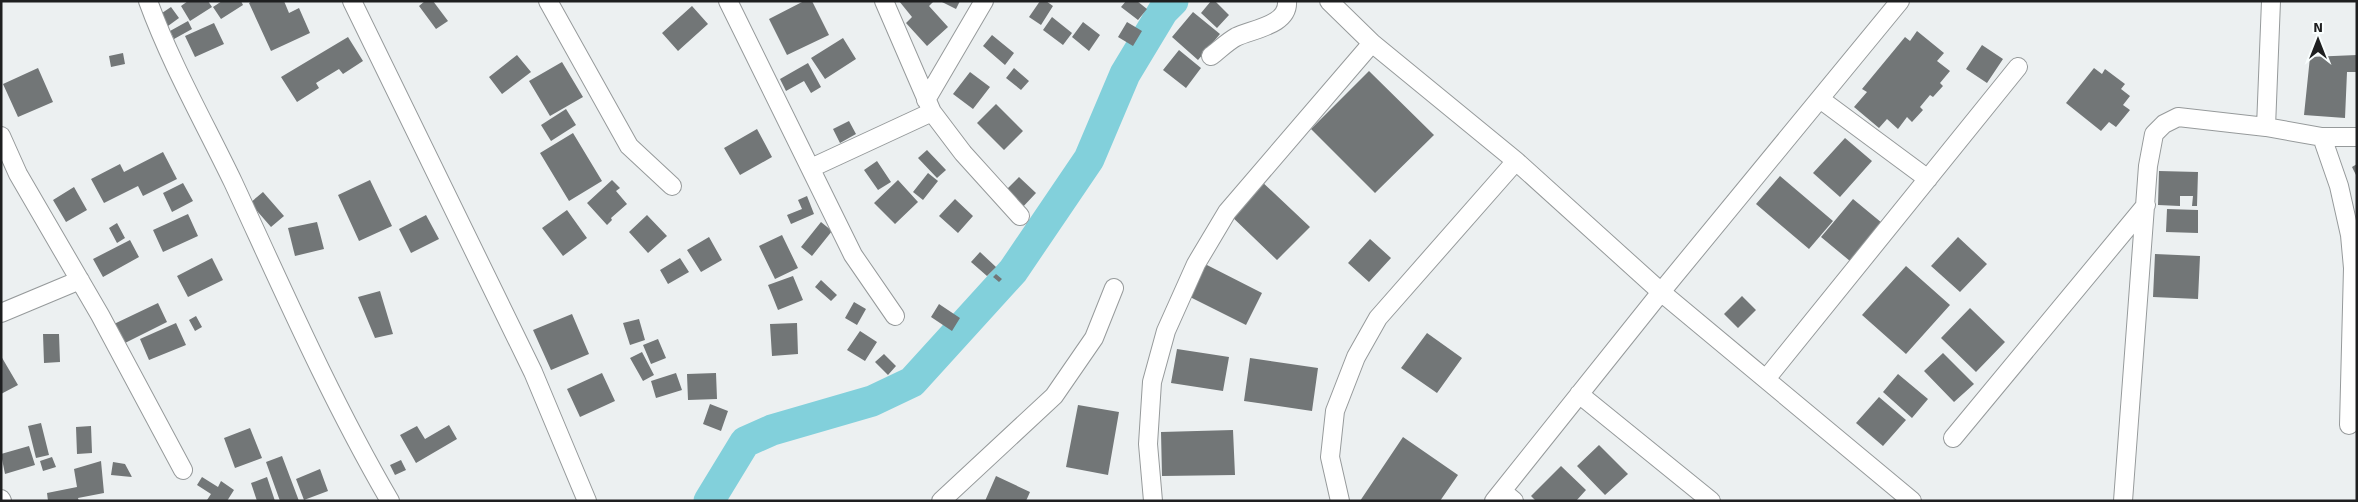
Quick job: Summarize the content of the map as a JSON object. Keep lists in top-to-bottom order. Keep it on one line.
{"north":"top"}
